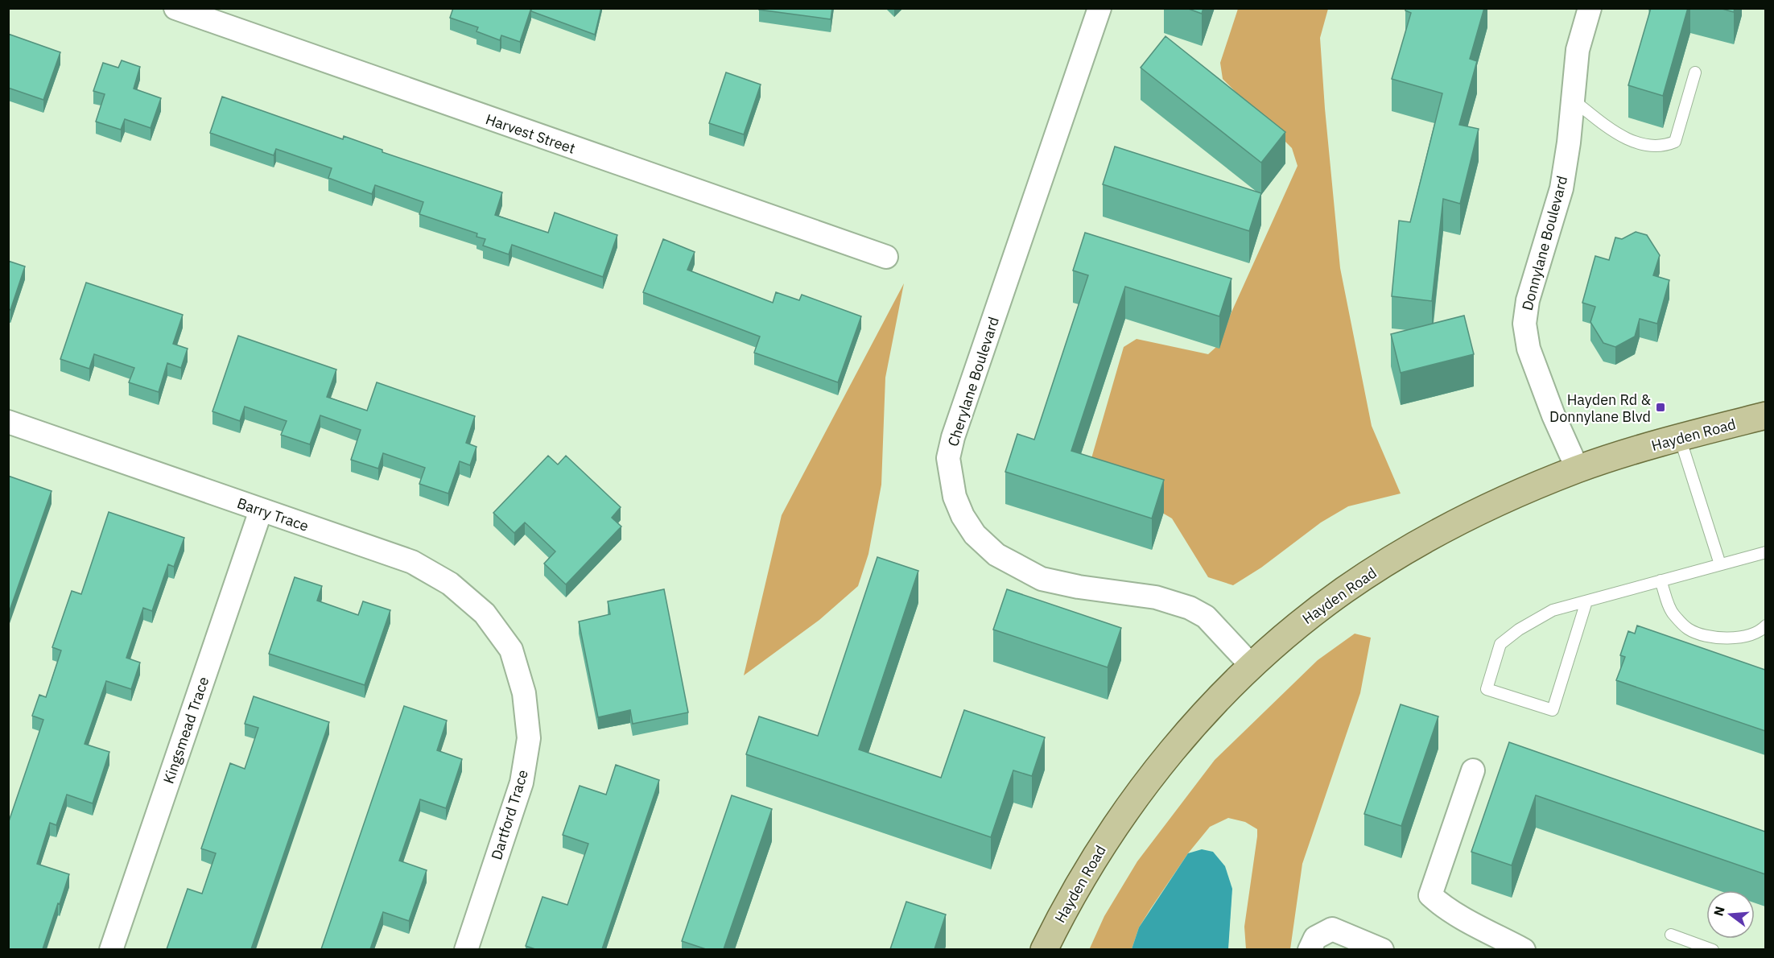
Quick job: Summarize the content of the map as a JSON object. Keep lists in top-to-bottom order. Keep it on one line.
{"streets":{"main road":["Hayden Road"],"street":["Harvest Street","Donnylane Boulevard","Cherylane Boulevard","Barry Trace","Kingsmead Trace","Dartford Trace"]},"crossings":[["Donnylane Boulevard","Hayden Road"],["Cherylane Boulevard","Hayden Road"],["Barry Trace","Kingsmead Trace"],["Barry Trace","Dartford Trace"]],"places":{"transit":["Hayden Rd & Donnylane Blvd"]},"north":"left"}
